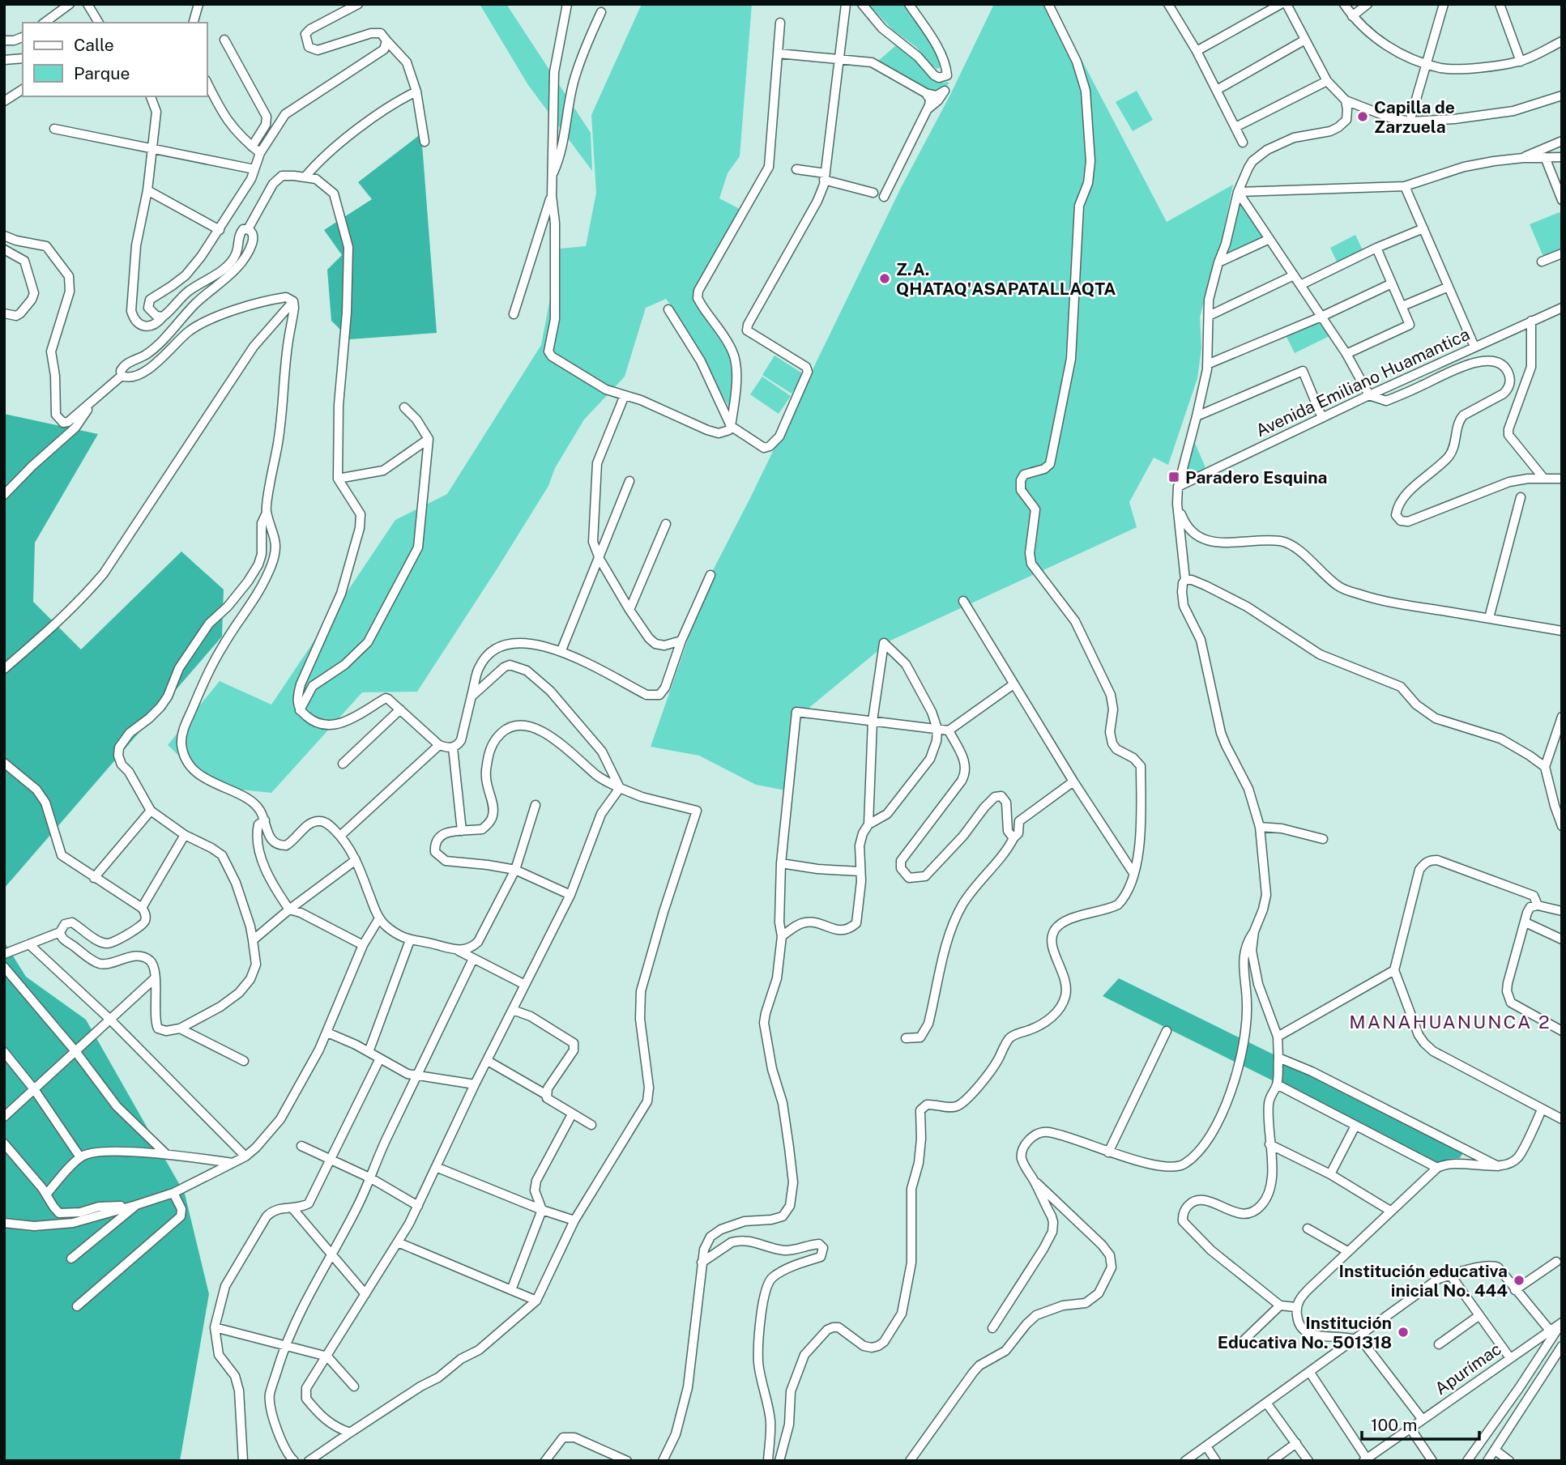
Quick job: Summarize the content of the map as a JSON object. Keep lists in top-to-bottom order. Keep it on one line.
{"streets":{"street":["Avenida Emiliano Huamantica","Apurímac"]},"districts":["MANAHUANUNCA 2"],"places":{"other":["Capilla de Zarzuela","Z.A. QHATAQ'ASAPATALLAQTA","Institución educativa inicial No. 444","Institución Educativa No. 501318"],"transit":["Paradero Esquina"]},"legend":["Calle","Parque"],"scale_bar":"100 m"}
